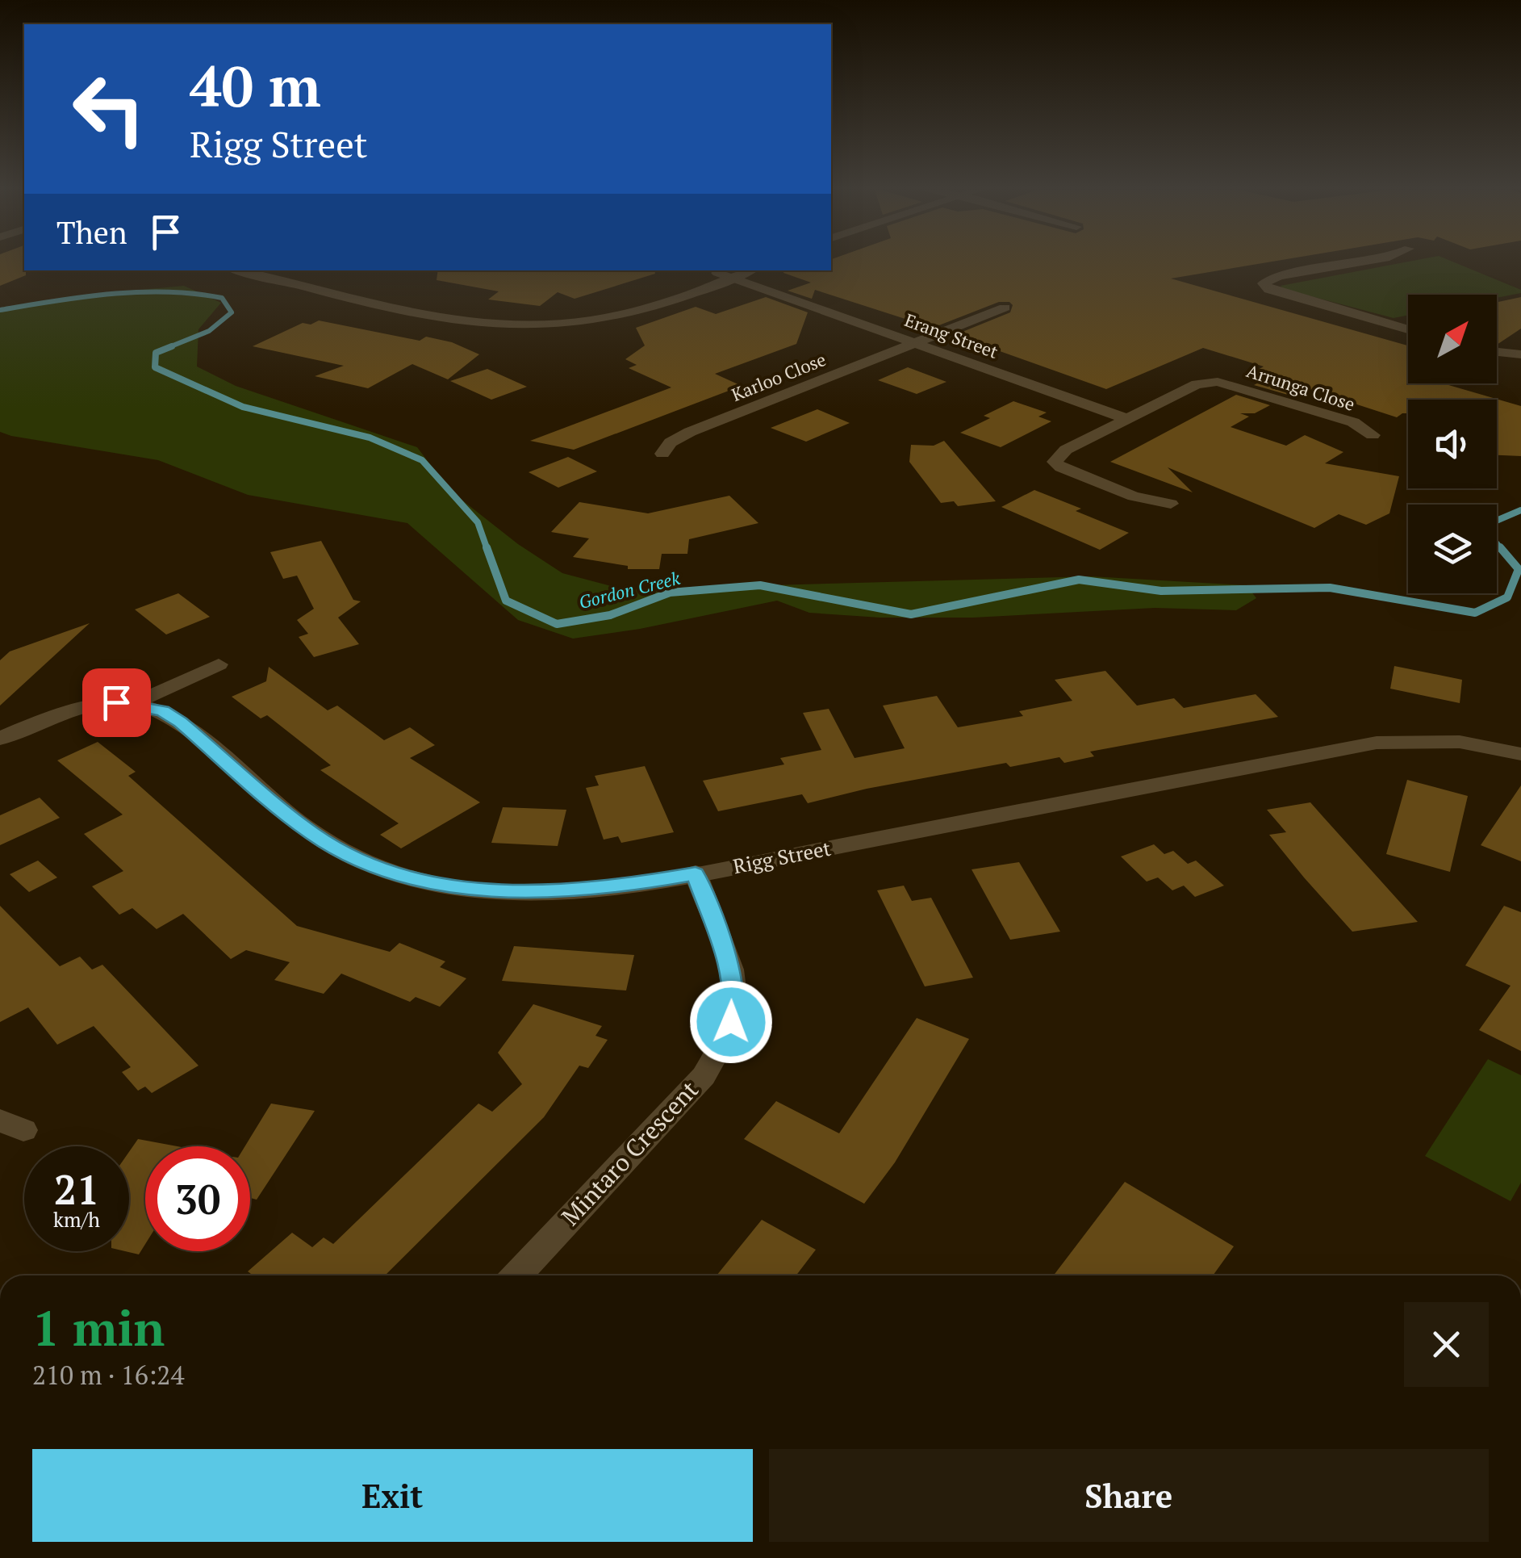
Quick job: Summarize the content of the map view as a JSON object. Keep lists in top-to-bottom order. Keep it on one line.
{"streets":{"street":["Erang Street","Karloo Close","Arrunga Close","Rigg Street","Mintaro Crescent"]},"crossings":[["Erang Street","Karloo Close"],["Erang Street","Arrunga Close"],["Rigg Street","Mintaro Crescent"]],"water":["Gordon Creek"],"north":"top right","page":{"turn":["40 m","Rigg Street"],"then":"Then","speed":"21 km/h","limit":"30","heading":["1 min","210 m · 16:24"],"buttons":["Exit","Share"]}}
